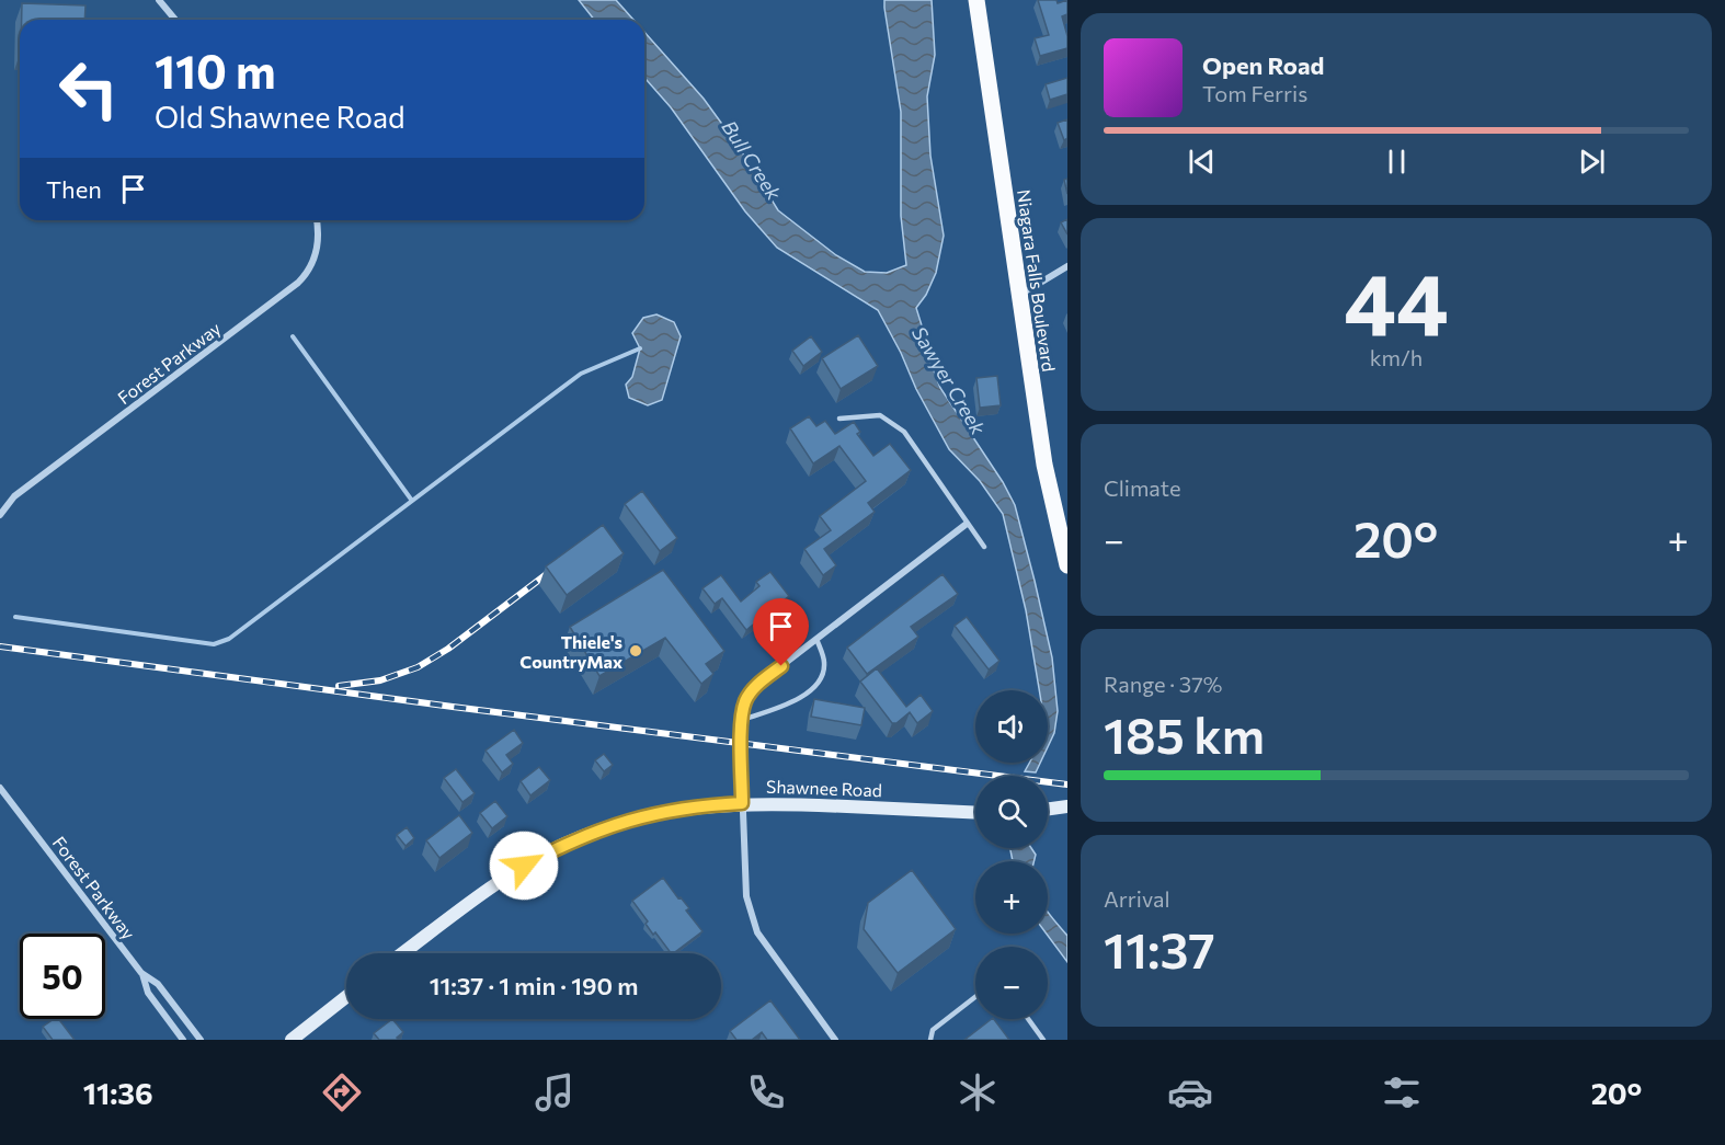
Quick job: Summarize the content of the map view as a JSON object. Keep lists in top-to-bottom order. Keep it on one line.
{"streets":{"main road":["Niagara Falls Boulevard","Shawnee Road"],"street":["Forest Parkway"]},"water":["Bull Creek","Sawyer Creek"],"places":["Thiele's CountryMax"],"page":{"turn":["110 m","Old Shawnee Road"],"song":["Open Road","Tom Ferris"],"then":"Then","tile":[["44","km/h"],"Climate",["Range · 37%","185 km"],["Arrival","11:37"]],"heat":["−","20°","+"],"map_buttons":["+","−"],"limit":"50","trip":"11:37 · 1 min · 190 m","tabs":["11:36","20°"]}}
